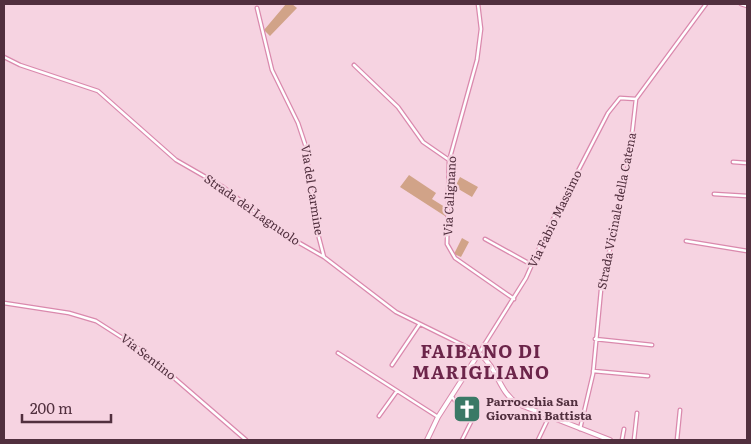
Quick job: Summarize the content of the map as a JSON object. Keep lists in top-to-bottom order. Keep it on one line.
{"streets":{"street":["Via del Carmine","Via Calignano","Strada del Lagnuolo","Strada Vicinale della Catena","Via Fabio Massimo","Via Sentino"]},"crossings":[["Via del Carmine","Strada del Lagnuolo"],["Via Calignano","Via Fabio Massimo"],["Strada Vicinale della Catena","Via Fabio Massimo"]],"districts":["FAIBANO DI MARIGLIANO"],"places":{"church":["Parrocchia San Giovanni Battista"]},"scale_bar":"200 m"}
